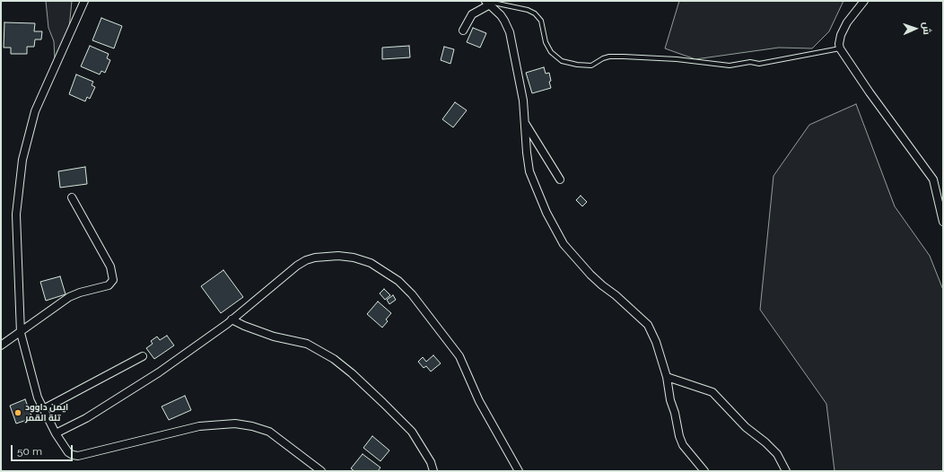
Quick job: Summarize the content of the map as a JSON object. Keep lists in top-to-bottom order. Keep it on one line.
{"places":["ايمن داوود تلة القمر"],"scale_bar":"50 m","north":"right"}
